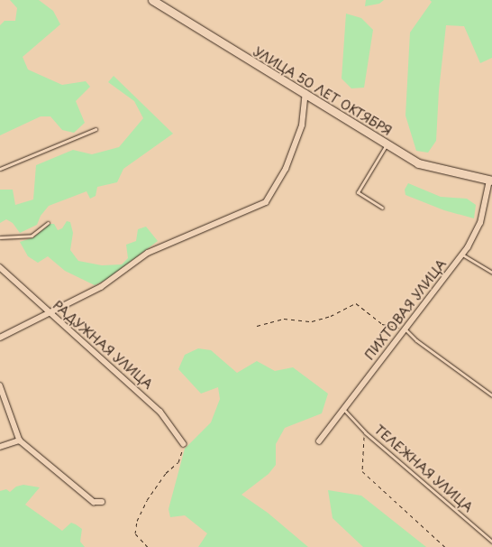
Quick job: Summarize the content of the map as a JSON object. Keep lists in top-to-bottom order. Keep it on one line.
{"streets":{"main road":["УЛИЦА 50 ЛЕТ ОКТЯБРЯ"],"street":["ПИХТОВАЯ УЛИЦА","РАДУЖНАЯ УЛИЦА"],"lane":["ТЕЛЕЖНАЯ УЛИЦА"]},"crossings":[["УЛИЦА 50 ЛЕТ ОКТЯБРЯ","ПИХТОВАЯ УЛИЦА"],["ПИХТОВАЯ УЛИЦА","ТЕЛЕЖНАЯ УЛИЦА"]]}
